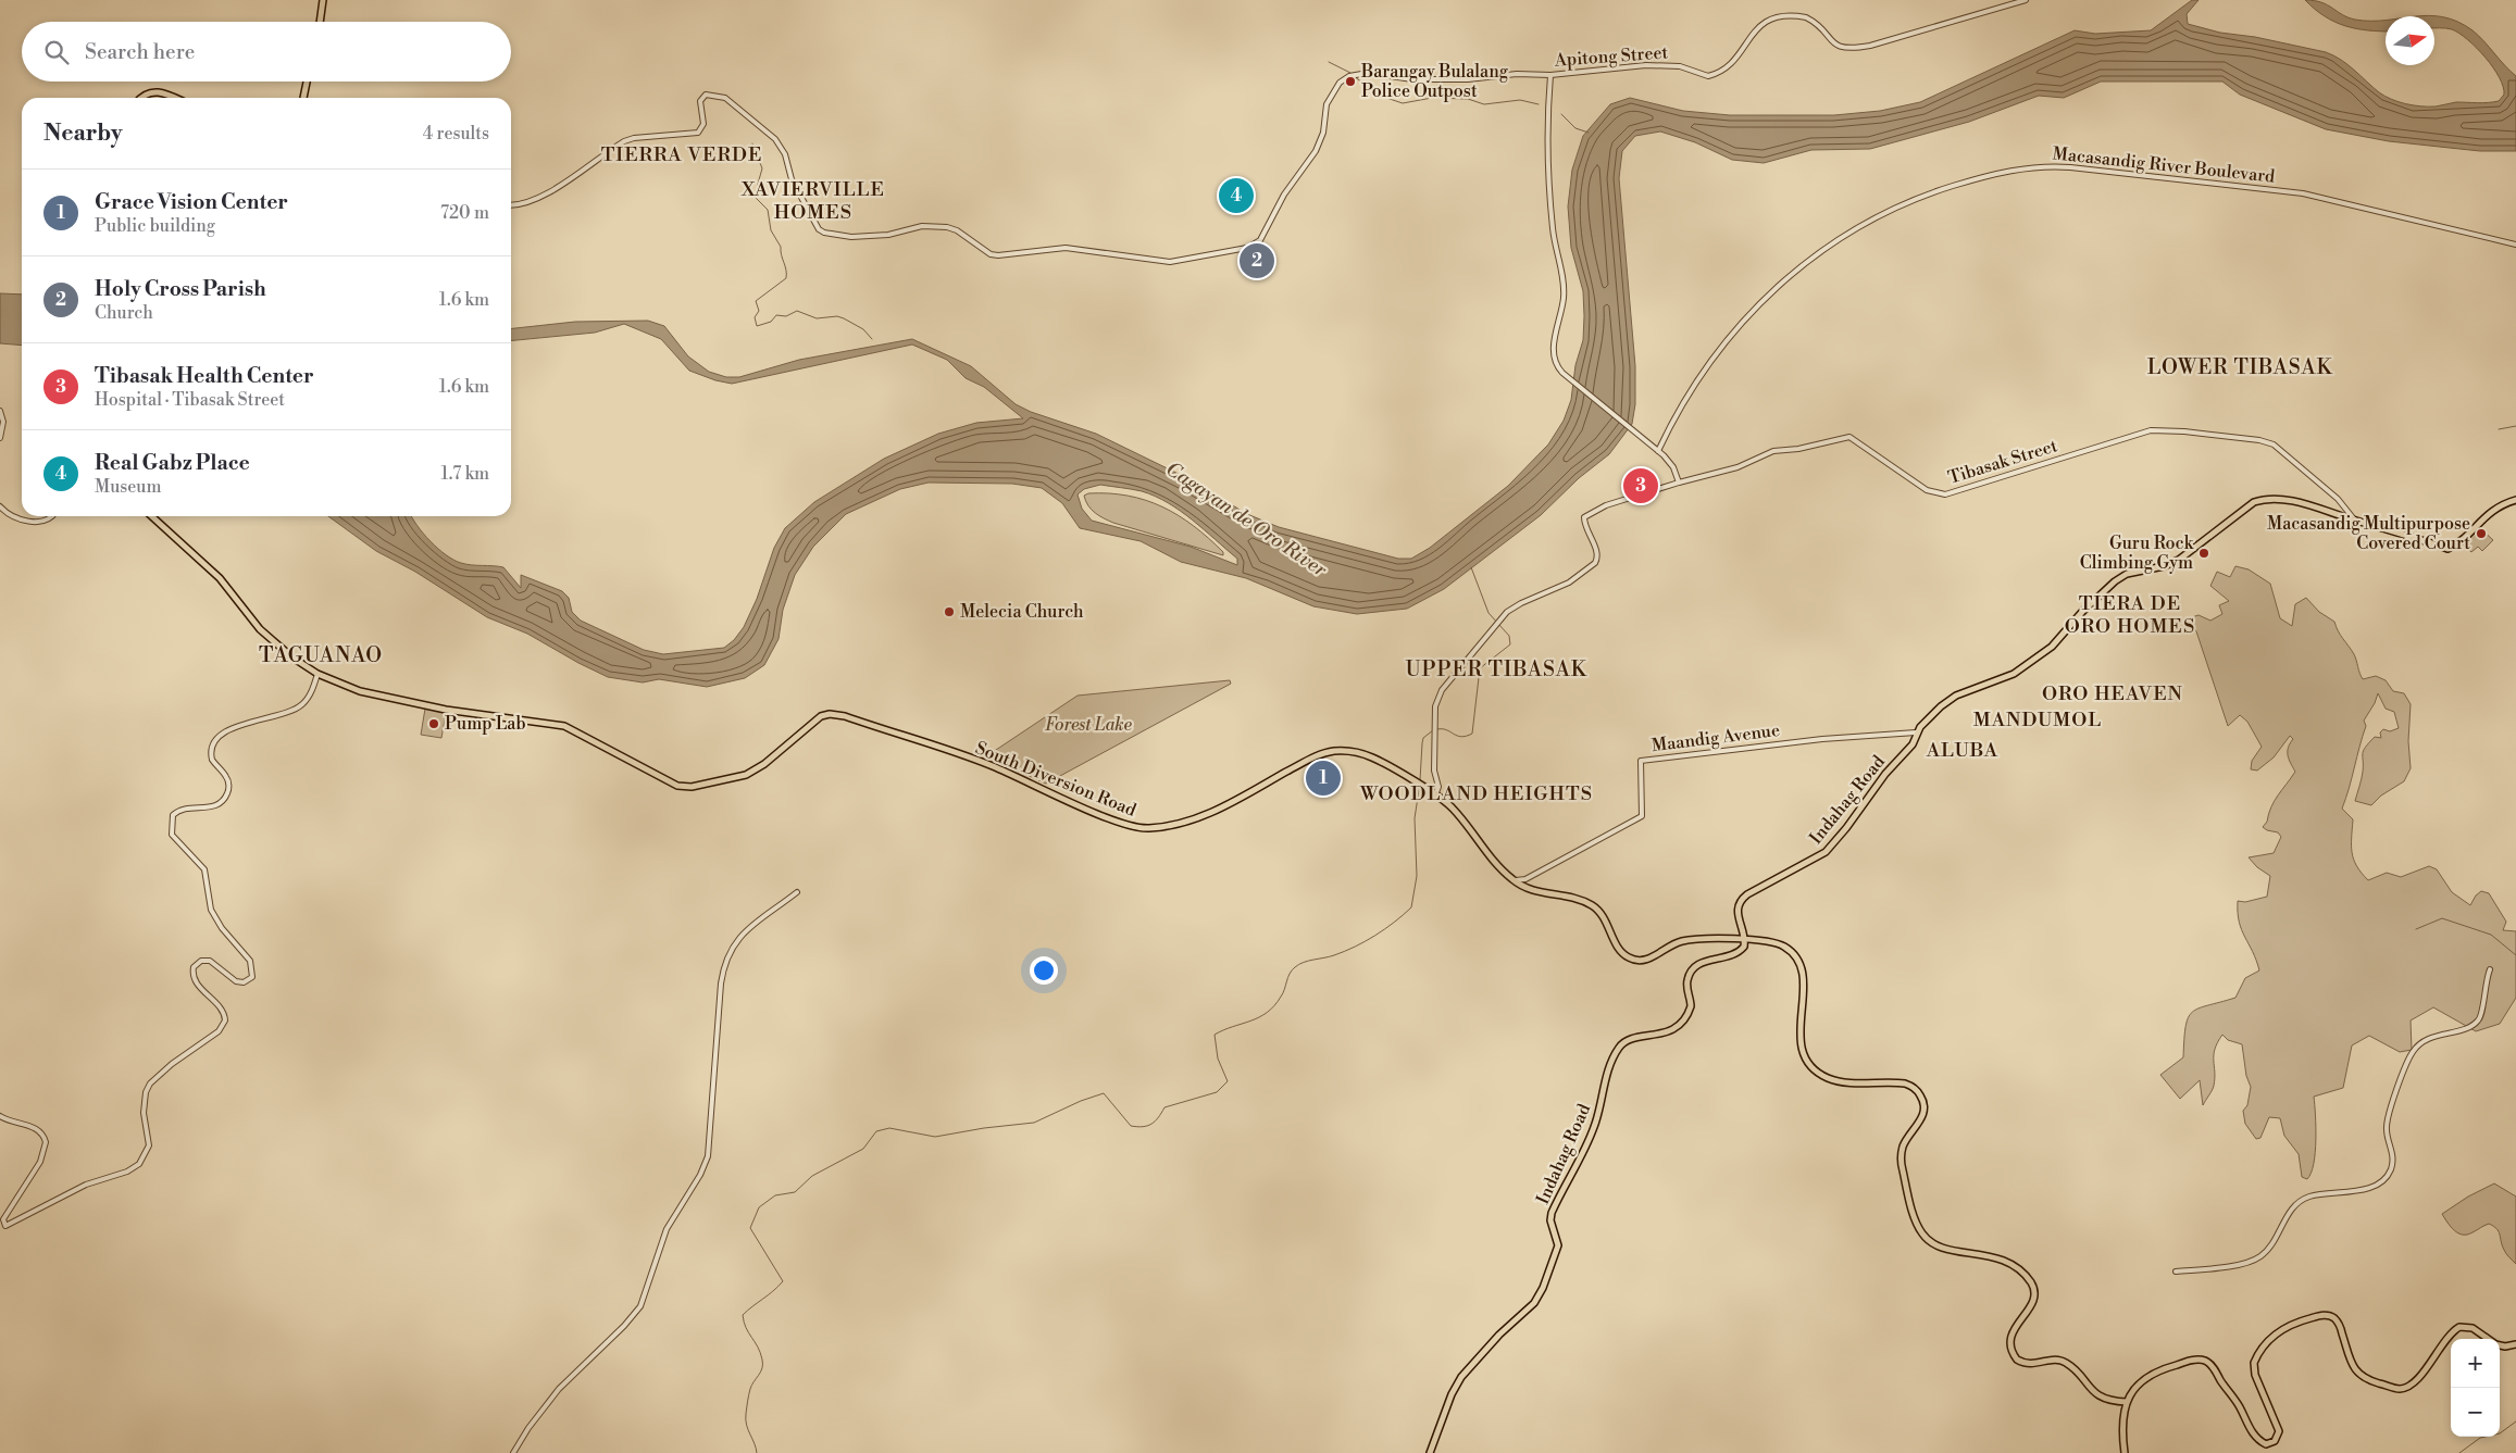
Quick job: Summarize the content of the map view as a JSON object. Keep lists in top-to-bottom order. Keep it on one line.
{"streets":{"main road":["South Diversion Road","Indahag Road"],"street":["Apitong Street","Macasandig River Boulevard","Tibasak Street","Maandig Avenue"]},"crossings":[["Tibasak Street","South Diversion Road"],["Tibasak Street","Indahag Road"],["Maandig Avenue","South Diversion Road"],["Maandig Avenue","Indahag Road"],["South Diversion Road","Indahag Road"]],"districts":["TIERRA VERDE","XAVIERVILLE HOMES","LOWER TIBASAK","TIERA DE ORO HOMES","TAGUANAO","UPPER TIBASAK","ORO HEAVEN","MANDUMOL","ALUBA","WOODLAND HEIGHTS"],"water":["Cagayan de Oro River"],"parks":["Forest Lake"],"places":["Barangay Bulalang Police Outpost","Macasandig Multipurpose Covered Court","Guru Rock Climbing Gym","Melecia Church","Pump Lab"],"north":"right","page":{"search":"Search here","heading":["Nearby","4 results"],"list":[{"mark":"1","name":"Grace Vision Center","note":"Public building","value":"720 m"},{"mark":"2","name":"Holy Cross Parish","note":"Church","value":"1.6 km"},{"mark":"3","name":"Tibasak Health Center","note":"Hospital · Tibasak Street","value":"1.6 km"},{"mark":"4","name":"Real Gabz Place","note":"Museum","value":"1.7 km"}],"pins":["4","2","3","1"],"map_buttons":["+","−"]}}
